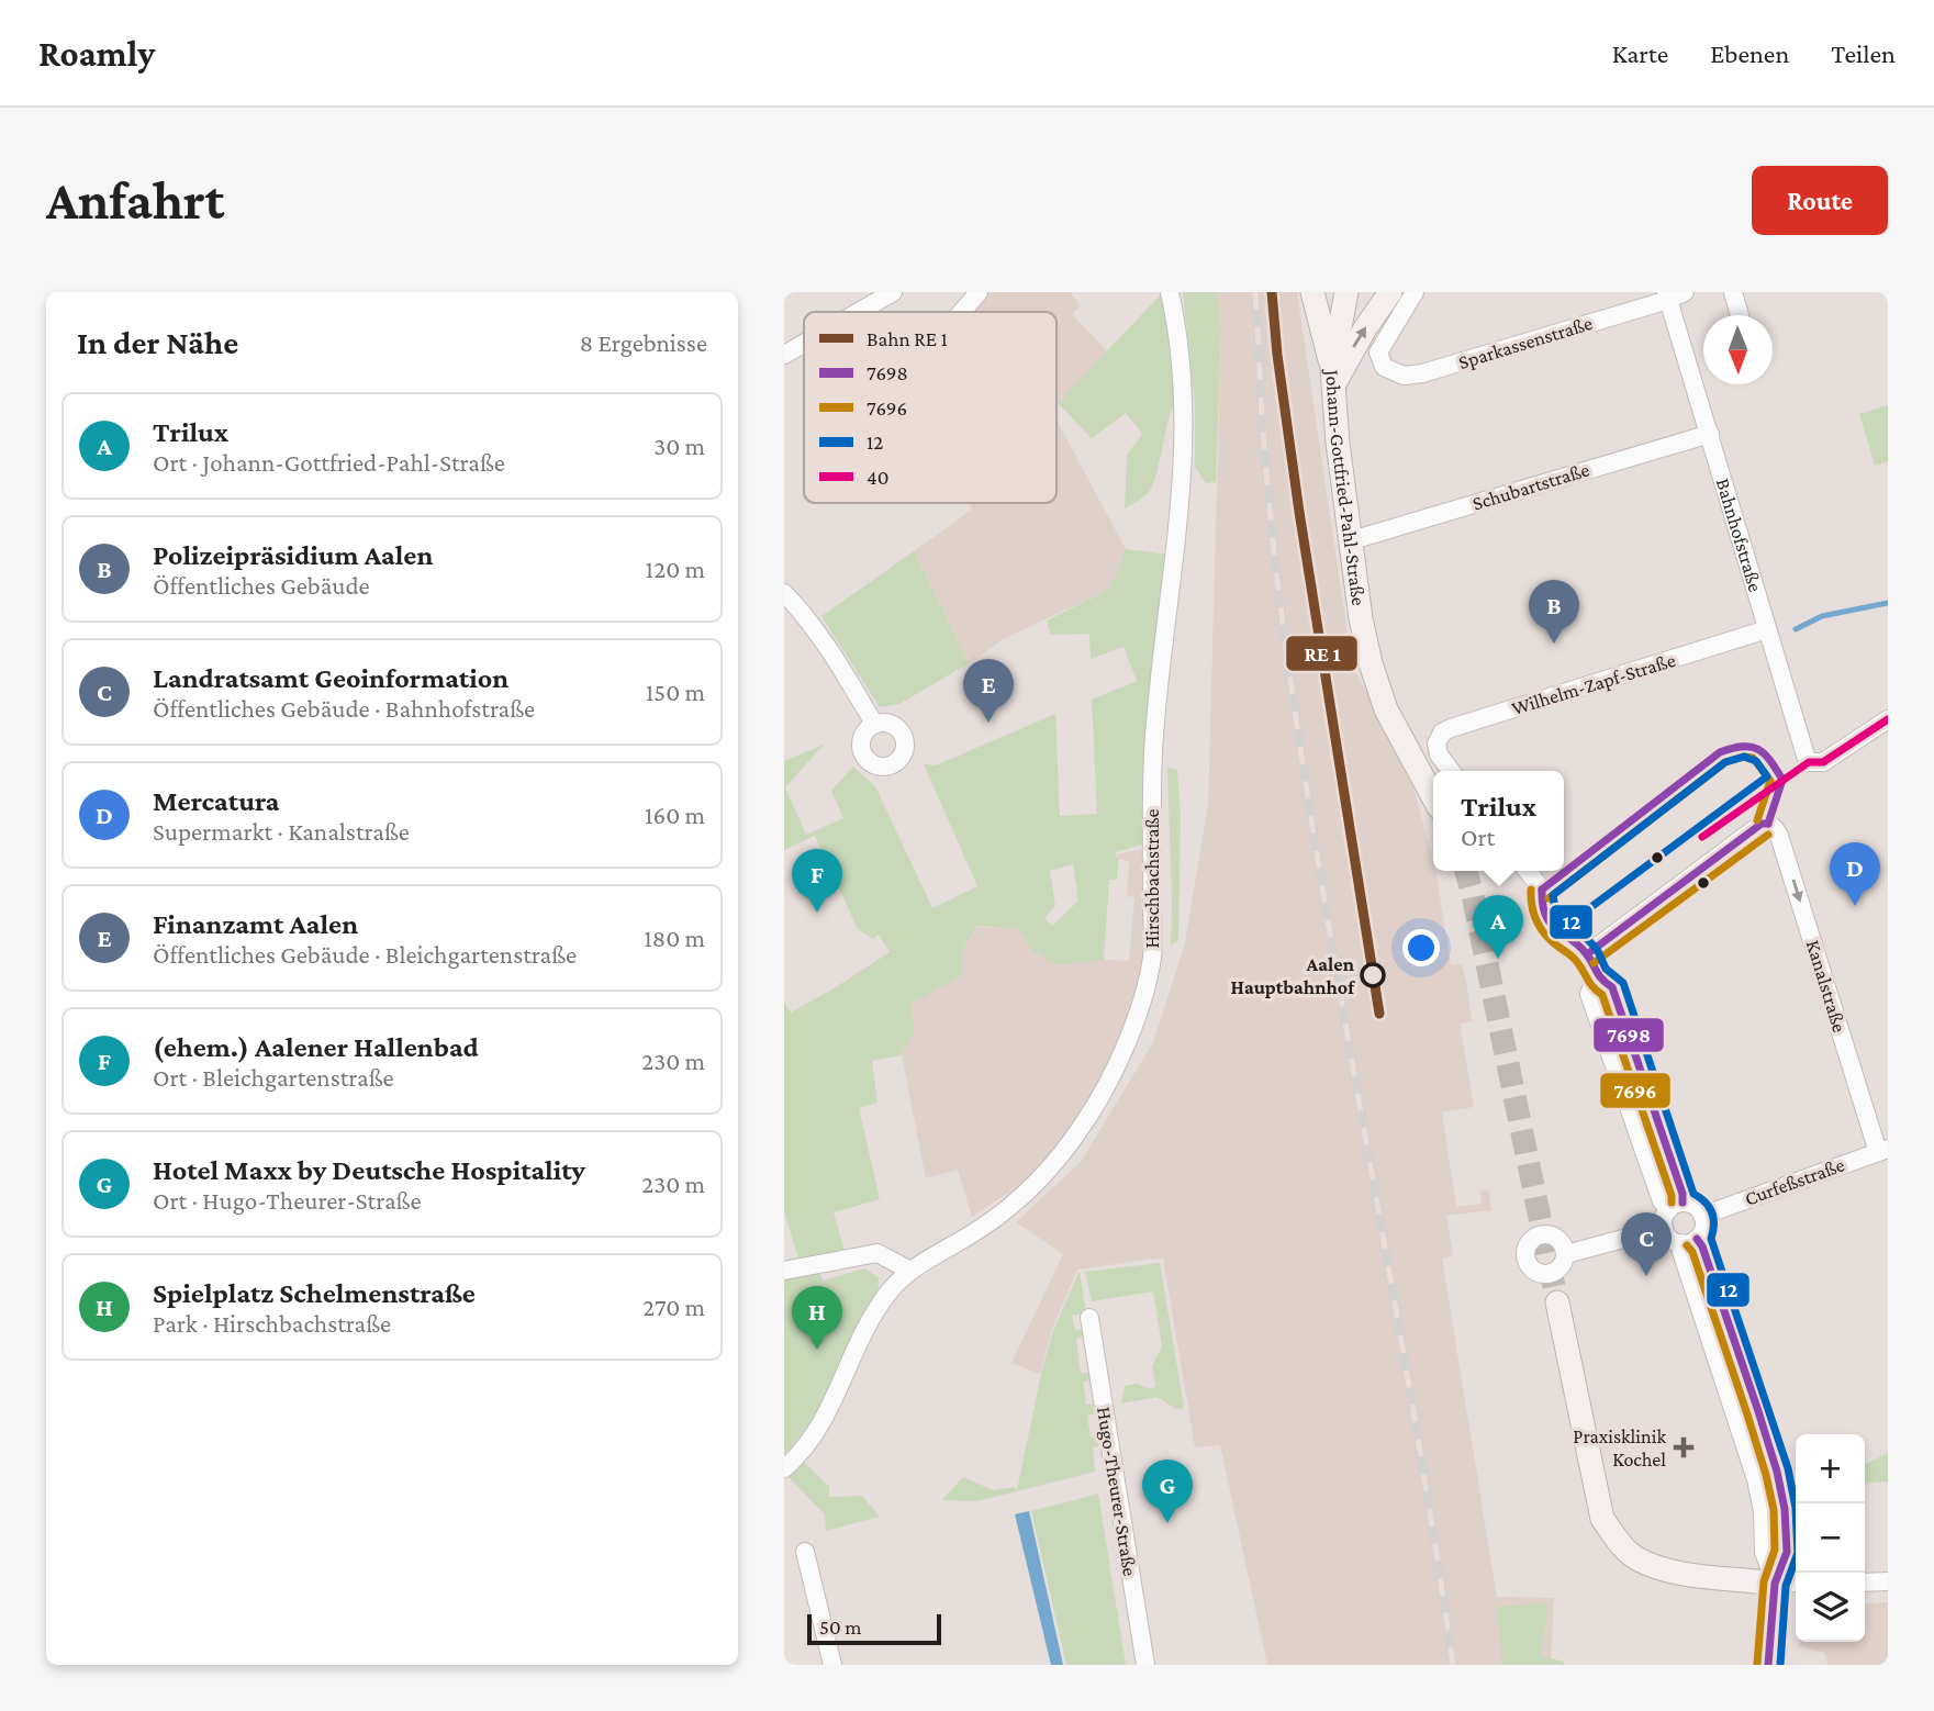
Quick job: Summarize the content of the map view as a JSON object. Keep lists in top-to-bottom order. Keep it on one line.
{"streets":{"main road":["Johann-Gottfried-Pahl-Straße"],"street":["Sparkassenstraße","Schubartstraße","Bahnhofstraße","Wilhelm-Zapf-Straße","Hirschbachstraße","Kanalstraße","Curfeßstraße","Hugo-Theurer-Straße"]},"crossings":[["Sparkassenstraße","Bahnhofstraße"],["Schubartstraße","Johann-Gottfried-Pahl-Straße"],["Schubartstraße","Bahnhofstraße"],["Bahnhofstraße","Wilhelm-Zapf-Straße"],["Kanalstraße","Curfeßstraße"]],"places":{"other":["Aalen Hauptbahnhof"],"health":["Praxisklinik Kochel"]},"lines":["transit line 40","transit line 7698","transit line 7696","transit line 12"],"legend":["Bahn RE 1","7698","7696","12","40"],"scale_bar":"50 m","north":"bottom","page":{"header":"Roamly","nav":["Karte","Ebenen","Teilen"],"buttons":"Route","title":"Anfahrt","heading":["In der Nähe","8 Ergebnisse"],"list":[{"mark":"A","name":"Trilux","note":"Ort · Johann-Gottfried-Pahl-Straße","value":"30 m"},{"mark":"B","name":"Polizeipräsidium Aalen","note":"Öffentliches Gebäude","value":"120 m"},{"mark":"C","name":"Landratsamt Geoinformation","note":"Öffentliches Gebäude · Bahnhofstraße","value":"150 m"},{"mark":"D","name":"Mercatura","note":"Supermarkt · Kanalstraße","value":"160 m"},{"mark":"E","name":"Finanzamt Aalen","note":"Öffentliches Gebäude · Bleichgartenstraße","value":"180 m"},{"mark":"F","name":"(ehem.) Aalener Hallenbad","note":"Ort · Bleichgartenstraße","value":"230 m"},{"mark":"G","name":"Hotel Maxx by Deutsche Hospitality","note":"Ort · Hugo-Theurer-Straße","value":"230 m"},{"mark":"H","name":"Spielplatz Schelmenstraße","note":"Park · Hirschbachstraße","value":"270 m"}],"pins":["B","E","D","F","A","C","H","G"],"popup":["Trilux","Ort"],"map_buttons":["+","−"],"scale":"50 m"}}
